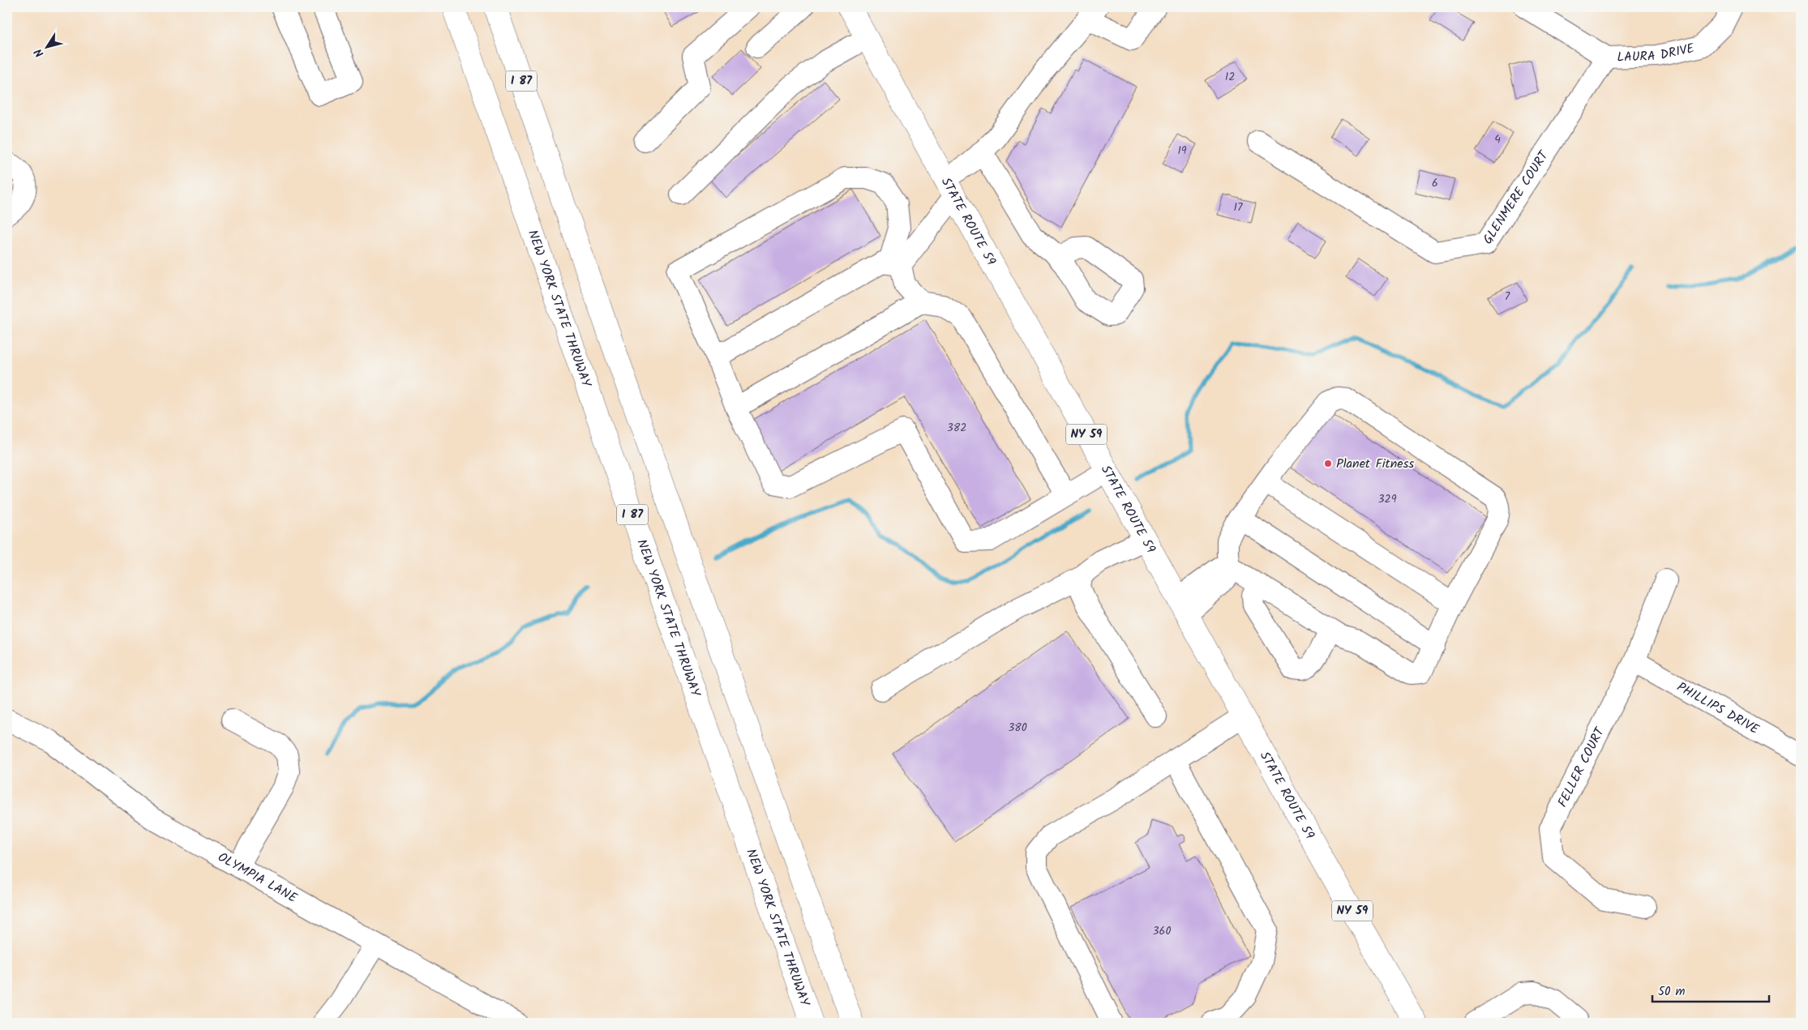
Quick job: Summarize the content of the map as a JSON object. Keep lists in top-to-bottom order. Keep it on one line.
{"streets":{"main road":["I 87","STATE ROUTE 59","NEW YORK STATE THRUWAY","NY 59"],"street":["LAURA DRIVE","GLENMERE COURT","PHILLIPS DRIVE","FELLER COURT","OLYMPIA LANE"]},"crossings":[["LAURA DRIVE","GLENMERE COURT"],["PHILLIPS DRIVE","FELLER COURT"]],"places":["Planet Fitness"],"house_numbers":["12","4","19","6","17","7","382","329","380","360"],"scale_bar":"50 m","north":"bottom left"}
